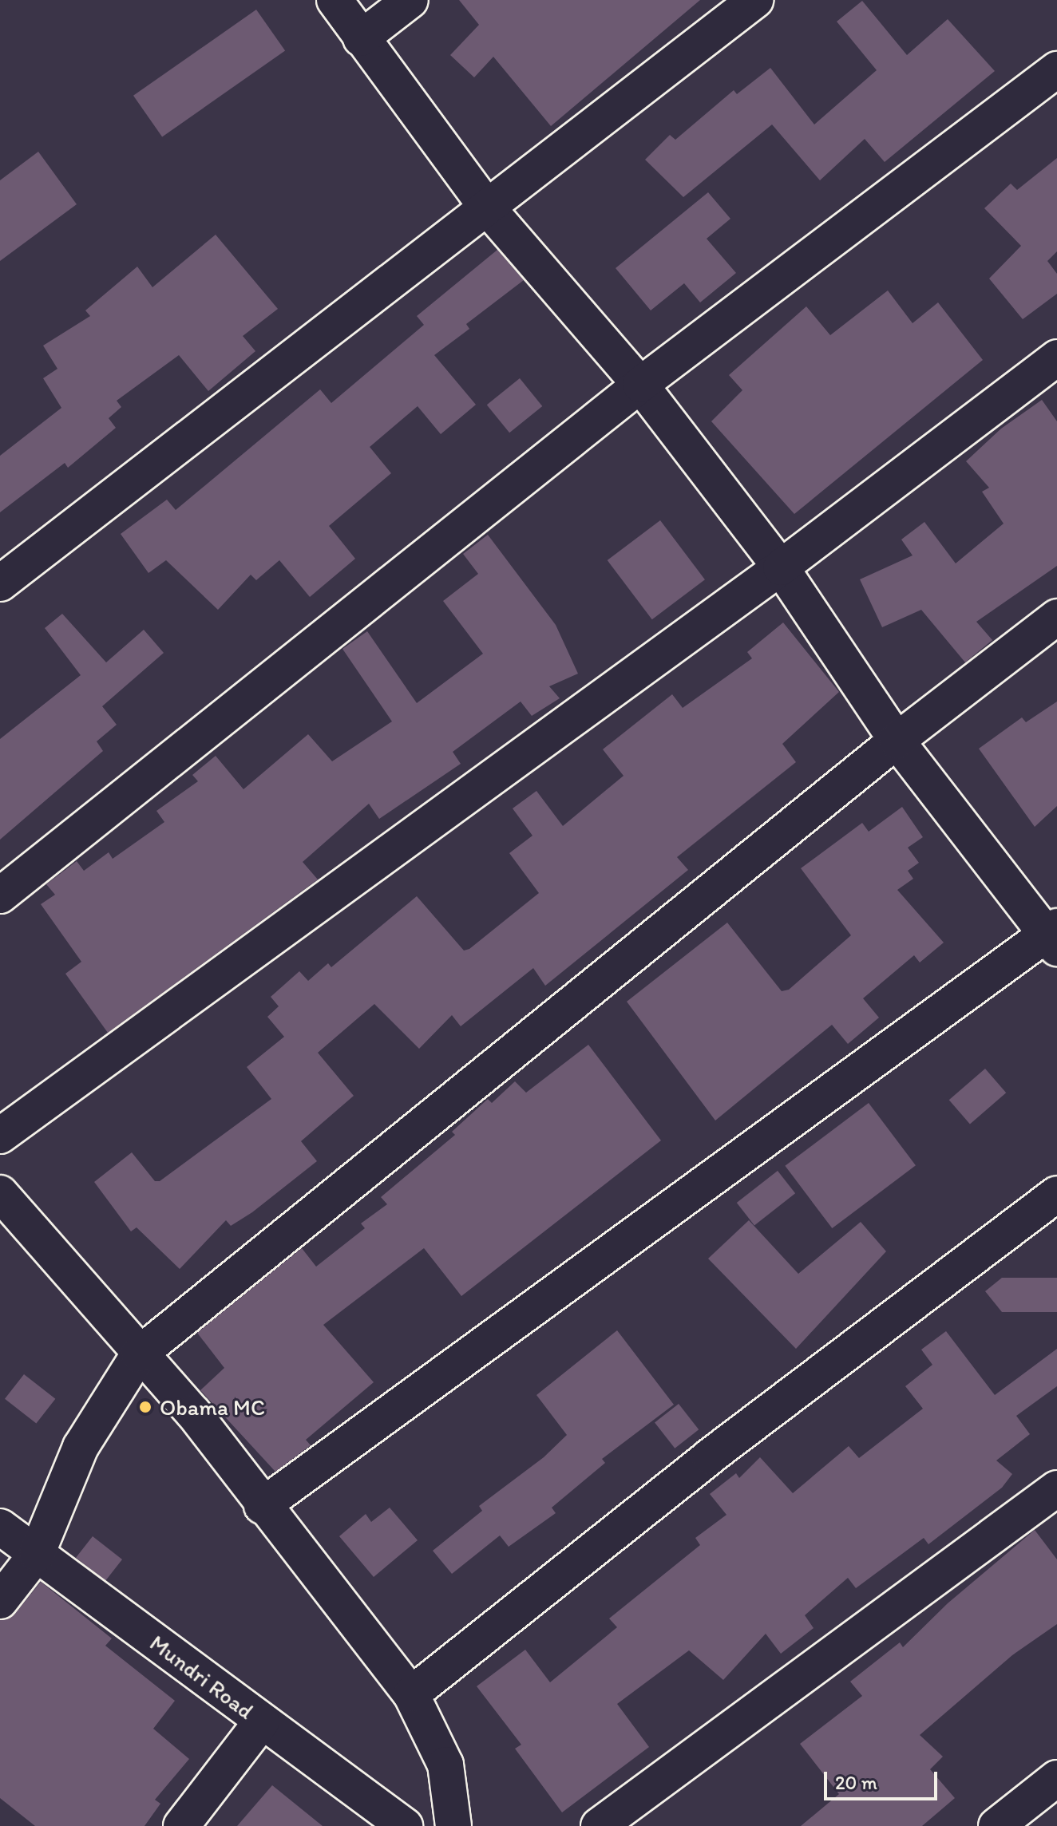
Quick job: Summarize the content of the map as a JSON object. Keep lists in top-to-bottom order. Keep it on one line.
{"streets":{"street":["Mundri Road"]},"places":["Obama MC"],"scale_bar":"20 m"}
